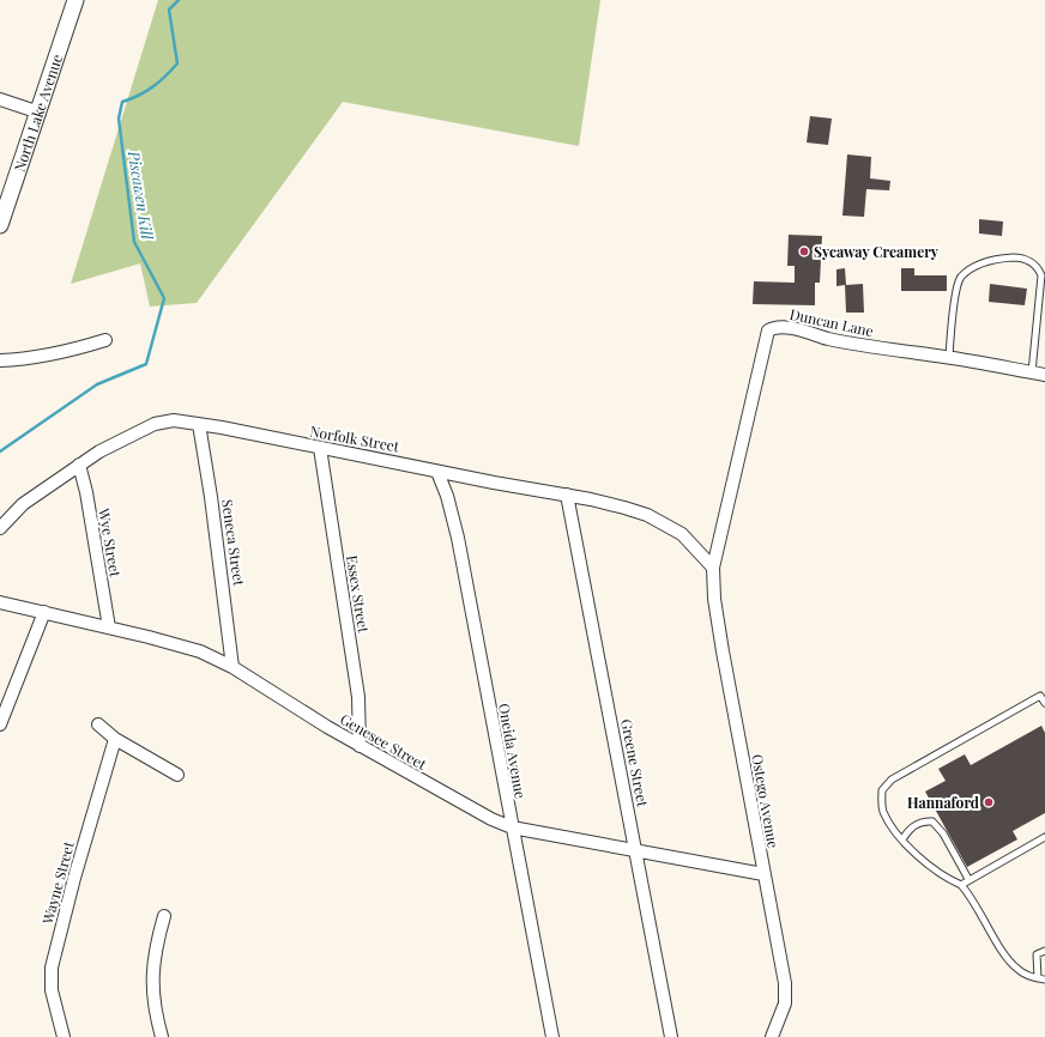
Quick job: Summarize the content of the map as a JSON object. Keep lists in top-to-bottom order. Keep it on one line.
{"streets":{"street":["North Lake Avenue","Duncan Lane","Norfolk Street","Wye Street","Seneca Street","Essex Street","Genesee Street","Oneida Avenue","Greene Street","Ostego Avenue","Wayne Street"]},"crossings":[["Duncan Lane","Norfolk Street"],["Duncan Lane","Ostego Avenue"],["Norfolk Street","Wye Street"],["Norfolk Street","Seneca Street"],["Norfolk Street","Essex Street"],["Norfolk Street","Oneida Avenue"],["Norfolk Street","Greene Street"],["Norfolk Street","Ostego Avenue"],["Wye Street","Genesee Street"],["Seneca Street","Genesee Street"],["Essex Street","Genesee Street"],["Genesee Street","Oneida Avenue"],["Genesee Street","Greene Street"],["Genesee Street","Ostego Avenue"]],"water":["Piscawen Kill"],"places":["Sycaway Creamery","Hannaford"]}
